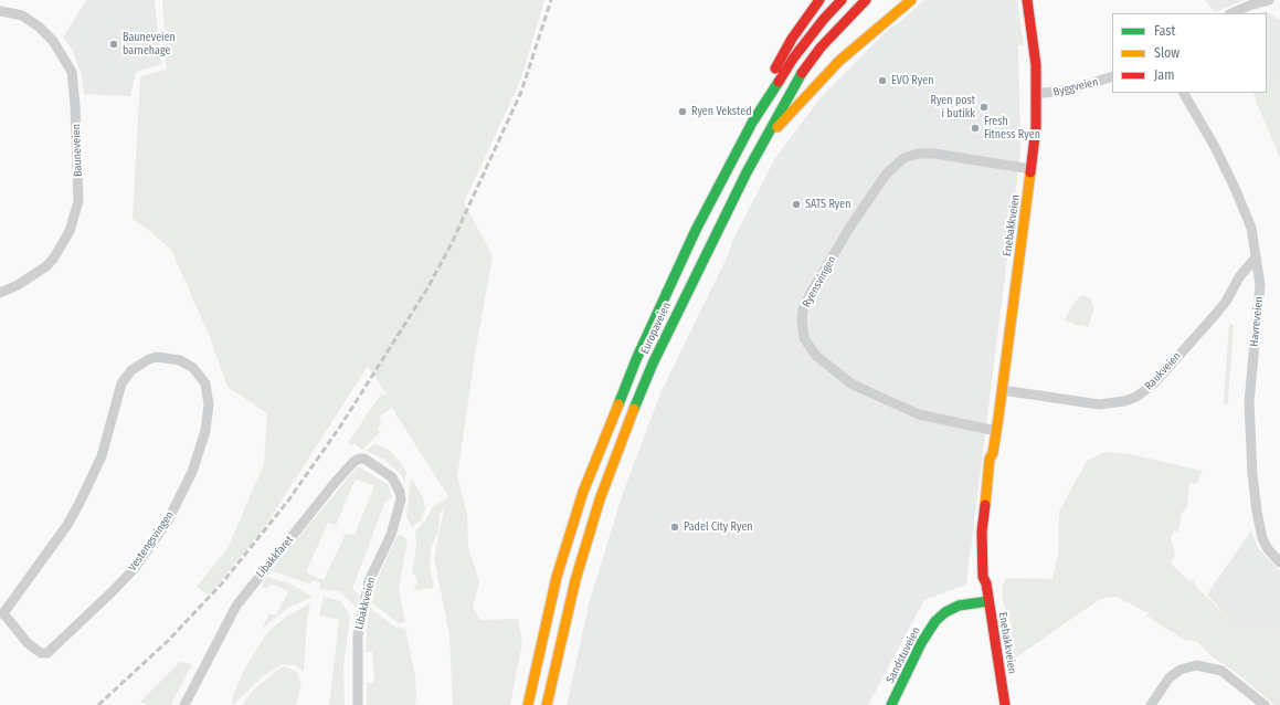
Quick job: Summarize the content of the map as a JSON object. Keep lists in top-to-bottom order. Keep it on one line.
{"streets":{"main road":["Enebakkveien","Europaveien","Sandstuveien"],"street":["Byggveien","Bauneveien","Ryensvingen","Havreveien","Raukveien","Vestengsvingen","Libakkfaret","Libakkveien"]},"crossings":[["Byggveien","Enebakkveien"],["Enebakkveien","Ryensvingen"],["Enebakkveien","Raukveien"],["Enebakkveien","Sandstuveien"],["Havreveien","Raukveien"],["Libakkfaret","Libakkveien"]],"places":["Bauneveien barnehage","EVO Ryen","Ryen post i butikk","Ryen Veksted","Fresh Fitness Ryen","SATS Ryen","Padel City Ryen"],"legend":["Fast","Slow","Jam"]}
